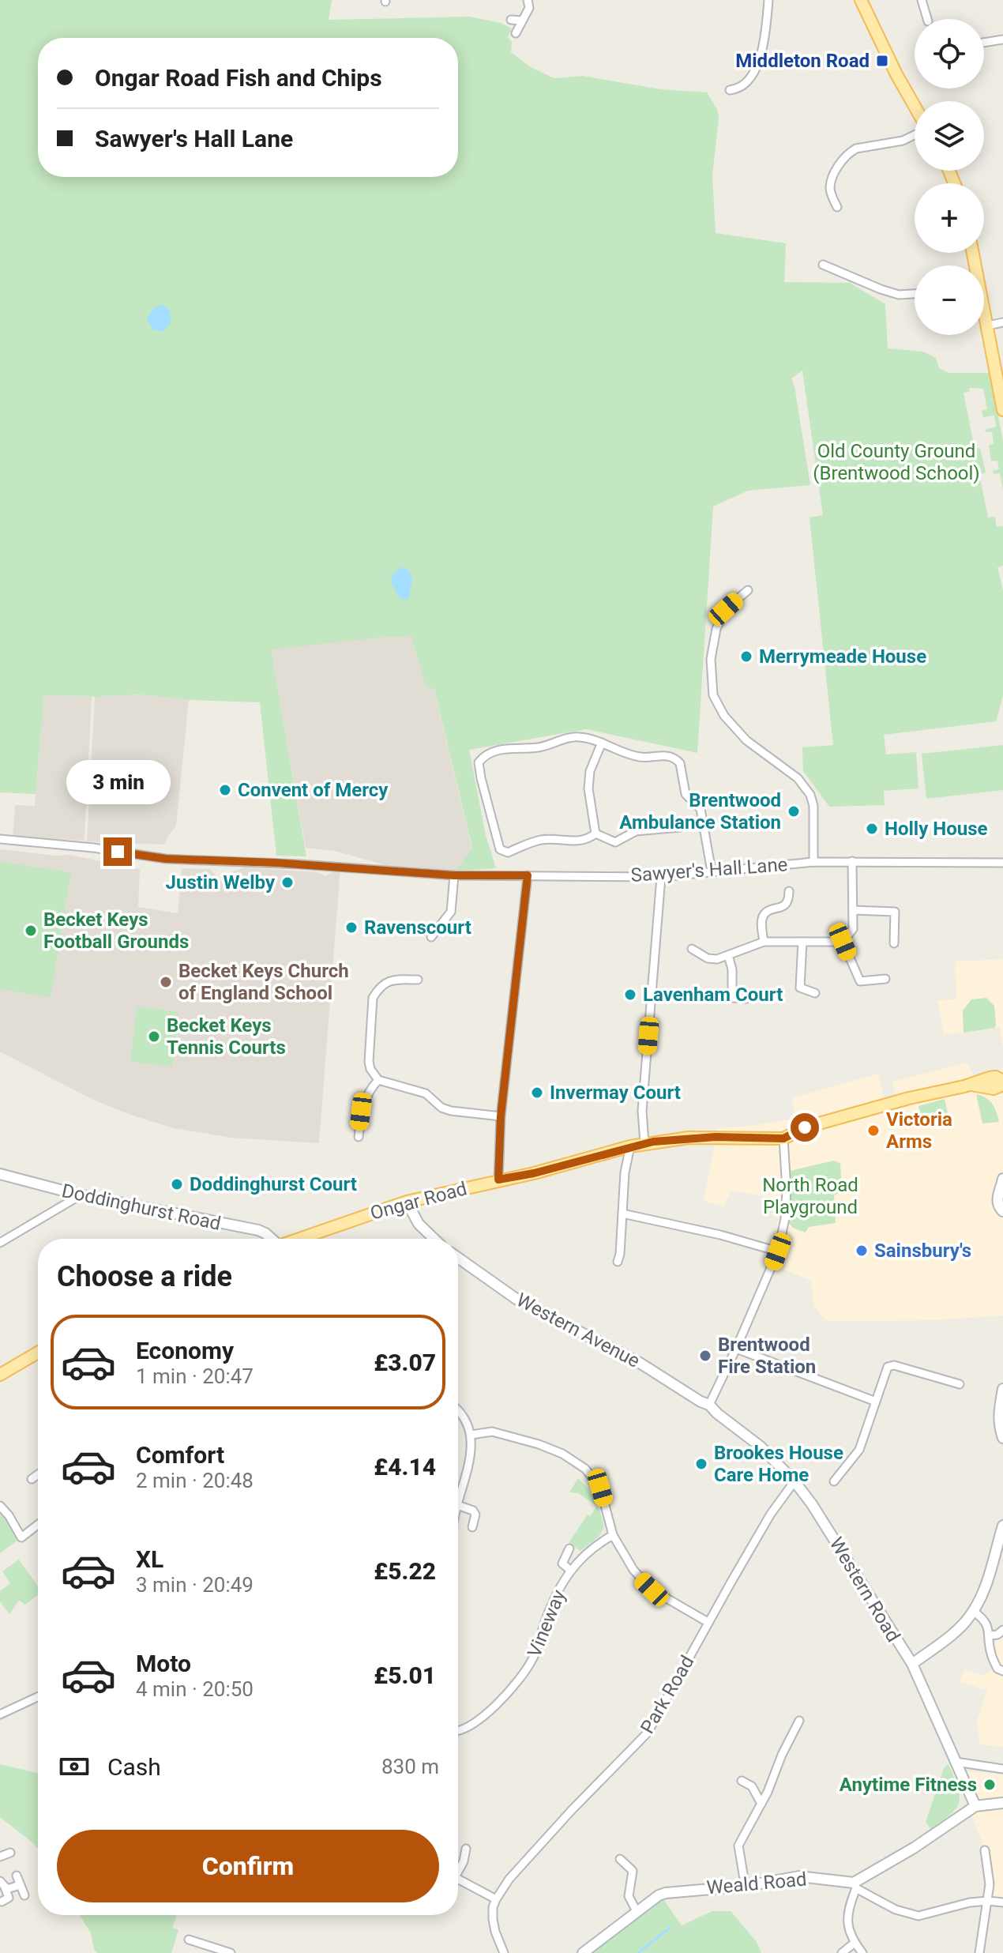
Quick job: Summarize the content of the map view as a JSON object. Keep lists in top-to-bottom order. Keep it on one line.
{"streets":{"main road":["Ongar Road"],"street":["Sawyer's Hall Lane","Doddinghurst Road","Western Avenue","Western Road","Vineway","Park Road","Weald Road"]},"crossings":[["Western Avenue","Western Road"],["Western Road","Park Road"]],"parks":["Old County Ground (Brentwood School)","North Road Playground"],"places":{"transit":["Middleton Road"],"other":["Merrymeade House","Convent of Mercy","Brentwood Ambulance Station","Holly House","Justin Welby","Ravenscourt","Becket Keys Football Grounds","Becket Keys Church of England School","Lavenham Court","Becket Keys Tennis Courts","Invermay Court","Victoria Arms","Doddinghurst Court","Sainsbury's","Brentwood Fire Station","Brookes House Care Home","Anytime Fitness"]},"page":{"map_buttons":["+","−"],"banner":["Ongar Road Fish and Chips","Sawyer's Hall Lane"],"bubble":"3 min","heading":"Choose a ride","list":[{"name":"Economy","note":"1 min · 20:47","value":"£3.07"},{"name":"Comfort","note":"2 min · 20:48","value":"£4.14"},{"name":"XL","note":"3 min · 20:49","value":"£5.22"},{"name":"Moto","note":"4 min · 20:50","value":"£5.01"}],"pay":["Cash","830 m"],"buttons":"Confirm"}}
